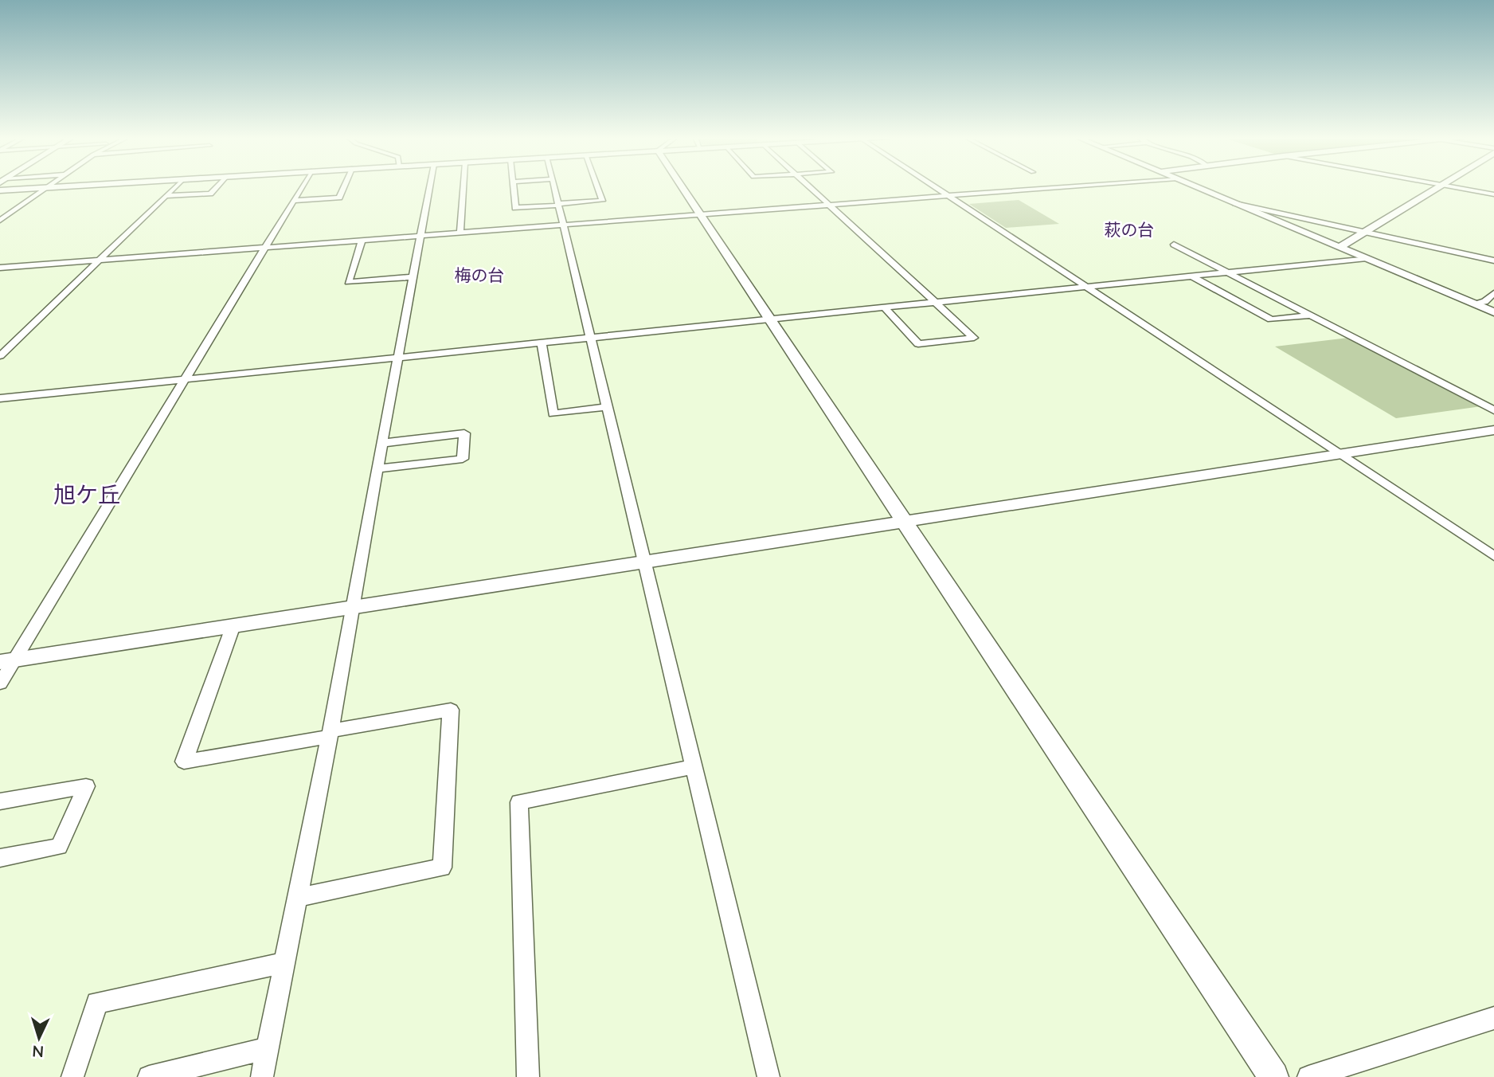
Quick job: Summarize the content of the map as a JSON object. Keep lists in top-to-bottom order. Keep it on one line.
{"districts":["萩の台","梅の台","旭ケ丘"],"north":"bottom"}
